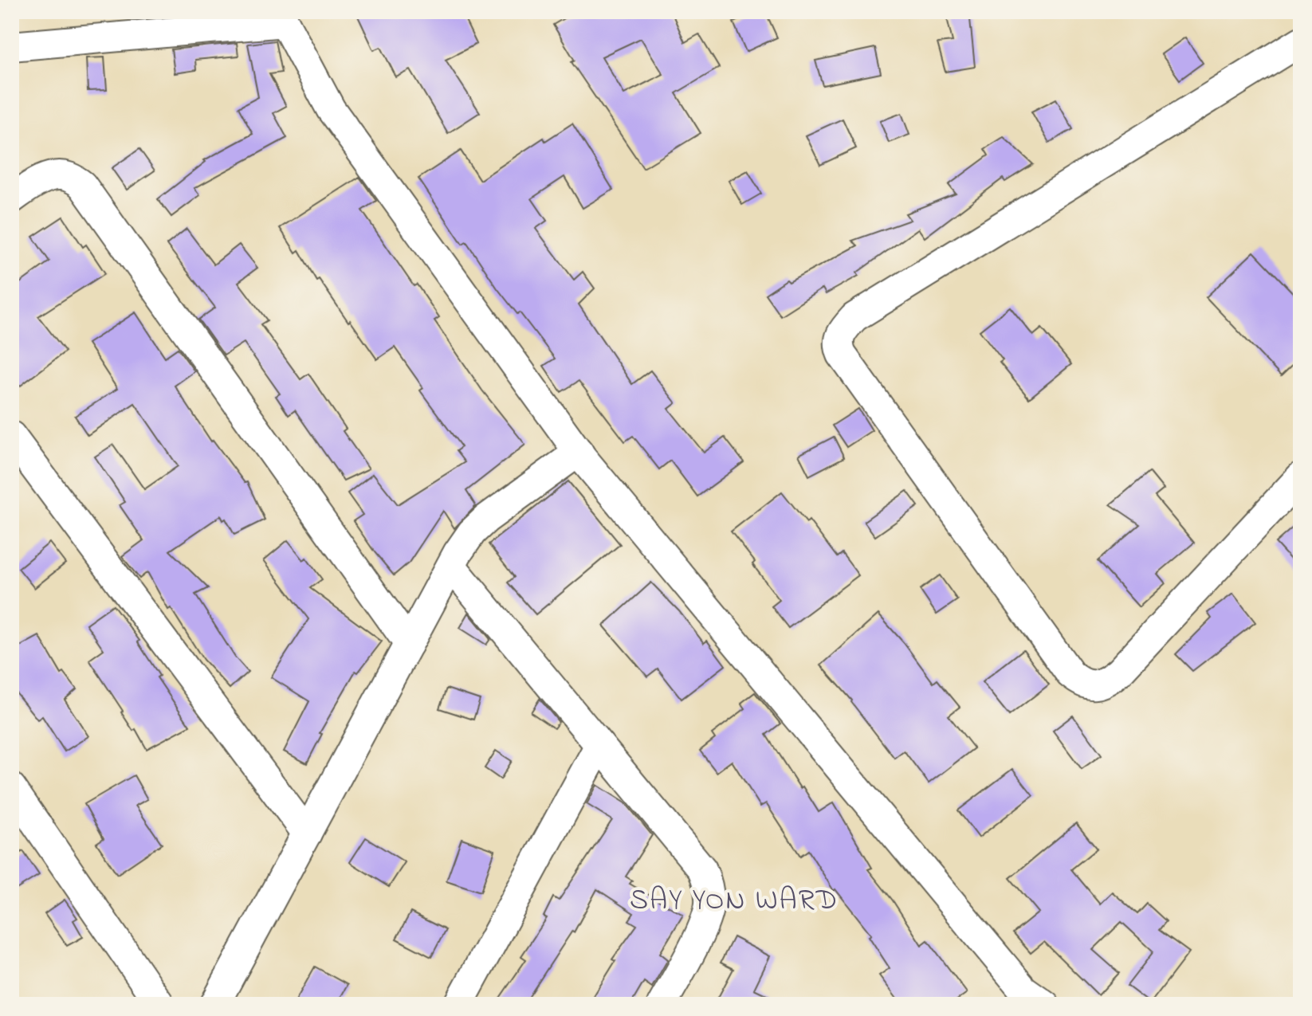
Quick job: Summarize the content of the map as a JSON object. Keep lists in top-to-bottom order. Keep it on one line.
{"districts":["SAY YON WARD"]}
